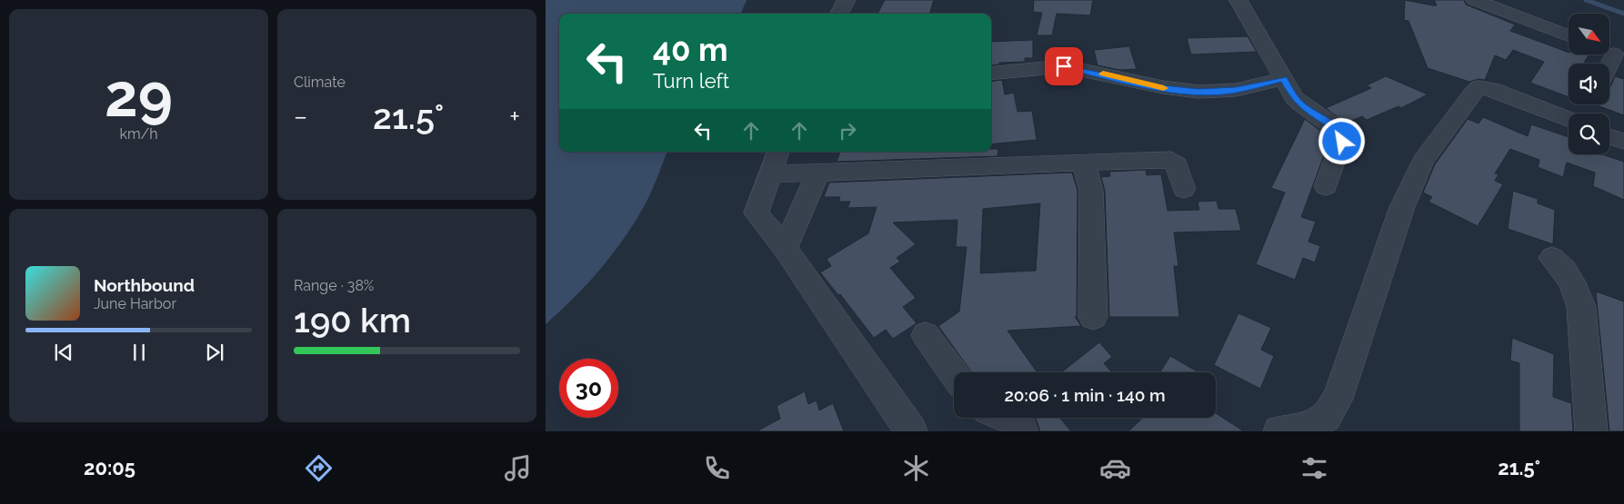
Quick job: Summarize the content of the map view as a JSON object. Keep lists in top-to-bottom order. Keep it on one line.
{"north":"bottom right","page":{"tile":[["29","km/h"],"Climate",["Range · 38%","190 km"]],"turn":["40 m","Turn left"],"heat":["−","21.5°","+"],"song":["Northbound","June Harbor"],"limit":"30","trip":"20:06 · 1 min · 140 m","tabs":["20:05","21.5°"]}}
